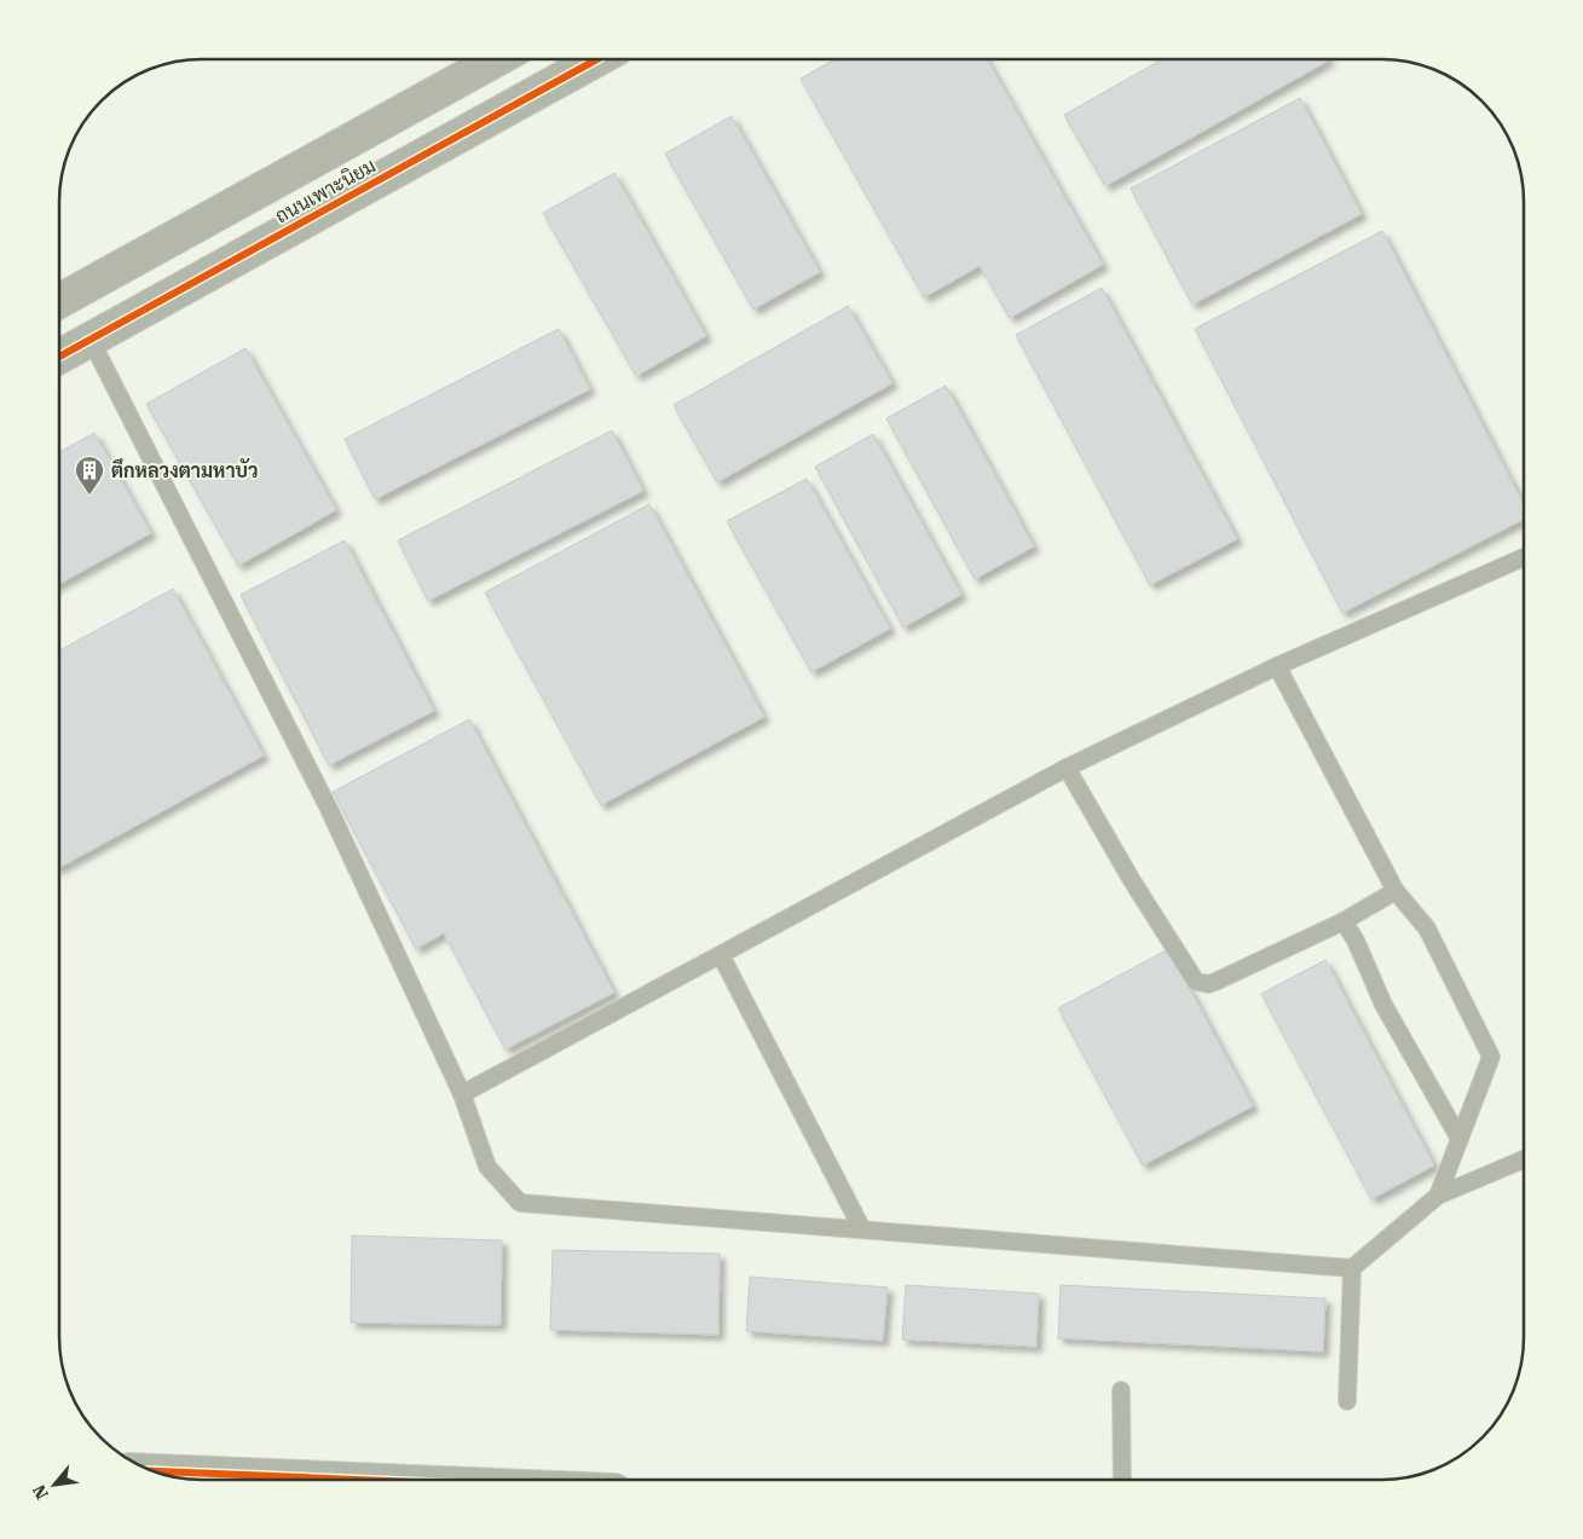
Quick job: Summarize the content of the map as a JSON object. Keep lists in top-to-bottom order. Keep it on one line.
{"streets":{"street":["ถนนเพาะนิยม"]},"places":{"building":["ตึกหลวงตามหาบัว"]},"north":"bottom left"}
